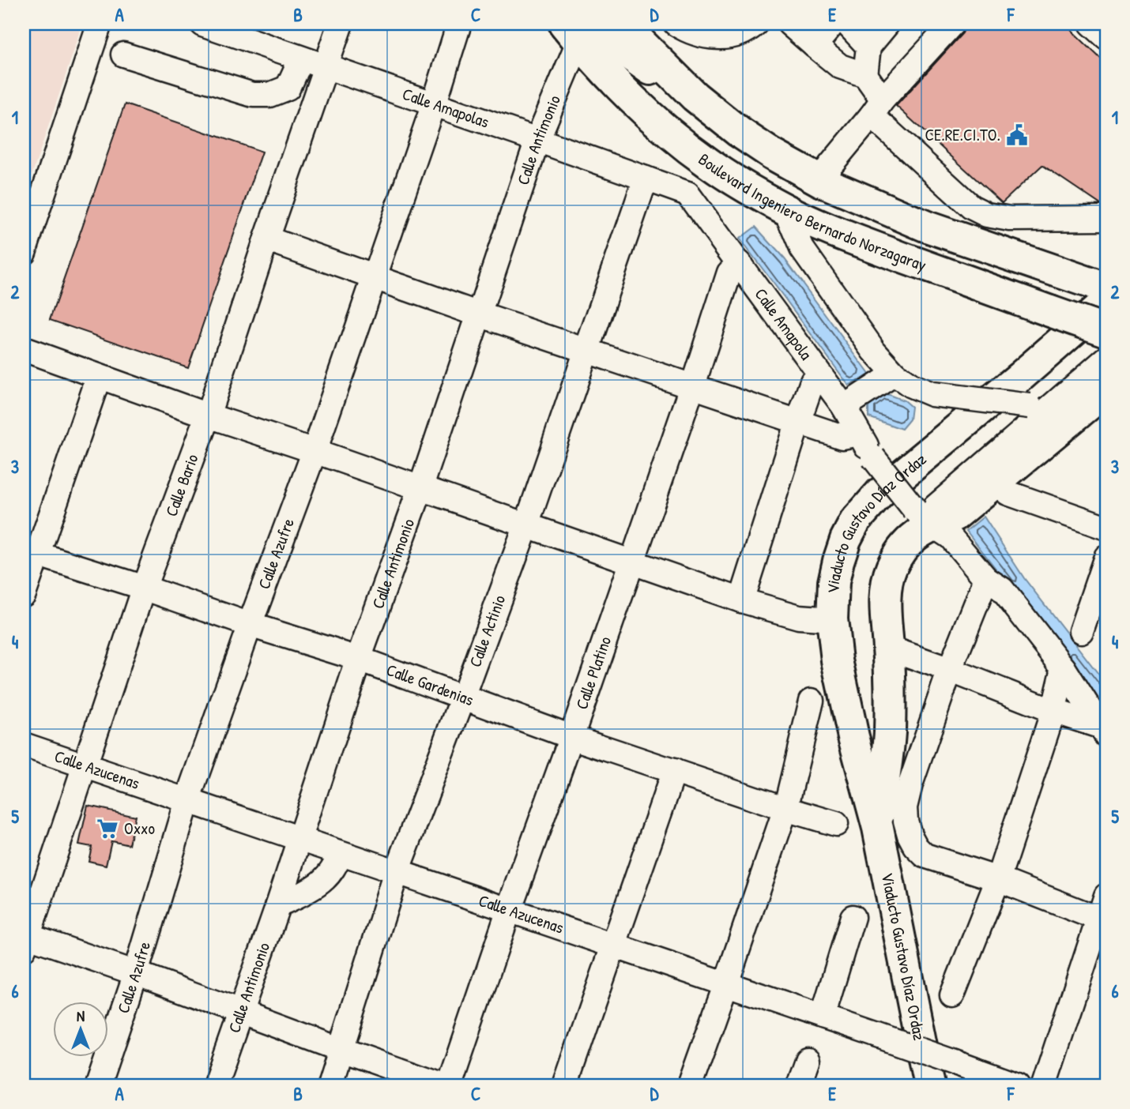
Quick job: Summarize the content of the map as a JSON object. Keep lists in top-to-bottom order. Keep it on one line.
{"streets":{"main road":["Boulevard Ingeniero Bernardo Norzagaray","Viaducto Gustavo Díaz Ordaz"],"street":["Calle Amapolas","Calle Antimonio","Calle Amapola","Calle Bario","Calle Azufre","Calle Actinio","Calle Platino","Calle Gardenias","Calle Azucenas"]},"crossings":[["Calle Amapolas","Calle Antimonio"],["Calle Amapolas","Calle Amapola"],["Calle Amapolas","Calle Bario"],["Calle Amapolas","Calle Azufre"],["Calle Amapolas","Calle Actinio"],["Calle Antimonio","Boulevard Ingeniero Bernardo Norzagaray"],["Calle Antimonio","Calle Gardenias"],["Calle Antimonio","Calle Azucenas"],["Boulevard Ingeniero Bernardo Norzagaray","Viaducto Gustavo Díaz Ordaz"],["Calle Amapola","Viaducto Gustavo Díaz Ordaz"],["Calle Amapola","Calle Platino"],["Calle Bario","Calle Gardenias"],["Calle Bario","Calle Azucenas"],["Calle Azufre","Calle Gardenias"],["Calle Azufre","Calle Azucenas"],["Calle Actinio","Calle Gardenias"],["Calle Actinio","Calle Azucenas"],["Calle Platino","Calle Gardenias"],["Calle Platino","Calle Azucenas"]],"places":{"public building":["CE.RE.CI.TO."],"supermarket":["Oxxo"]},"north":"top","grid":{"columns":["A","B","C","D","E","F"],"rows":["1","2","3","4","5","6"]}}
